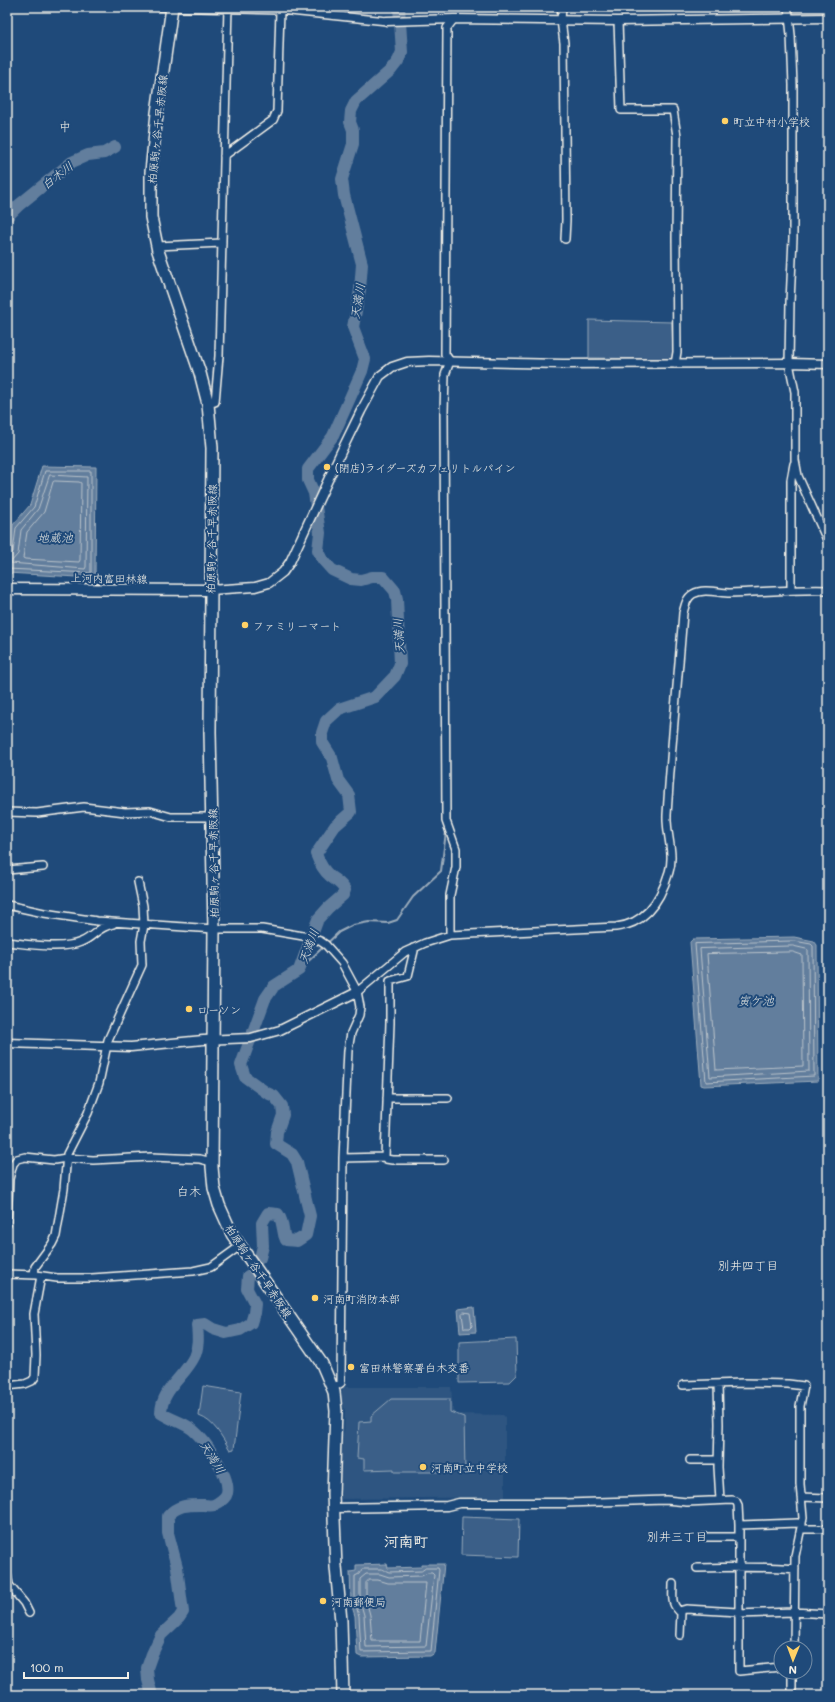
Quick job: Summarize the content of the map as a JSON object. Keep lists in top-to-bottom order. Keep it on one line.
{"streets":{"main road":["柏原駒ヶ谷千早赤阪線","上河内富田林線"]},"crossings":[["柏原駒ヶ谷千早赤阪線","上河内富田林線"]],"districts":["中","白木","別井四丁目","別井三丁目","河南町"],"water":["白木川","天満川","地蔵池","寅ケ池"],"places":["町立中村小学校","(閉店)ライダーズカフェリトルパイン","ファミリーマート","ローソン","河南町消防本部","富田林警察署白木交番","河南町立中学校","河南郵便局"],"scale_bar":"100 m","north":"bottom"}
